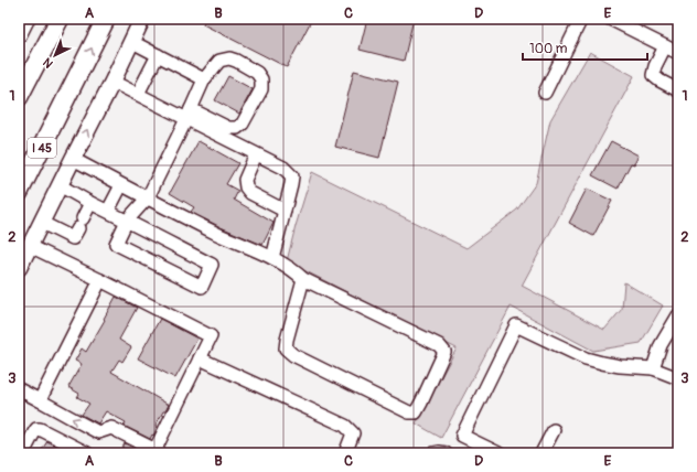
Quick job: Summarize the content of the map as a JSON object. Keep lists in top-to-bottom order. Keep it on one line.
{"streets":{"highway":["I 45"]},"scale_bar":"100 m","north":"bottom left","grid":{"columns":["A","B","C","D","E"],"rows":["1","2","3"]}}
